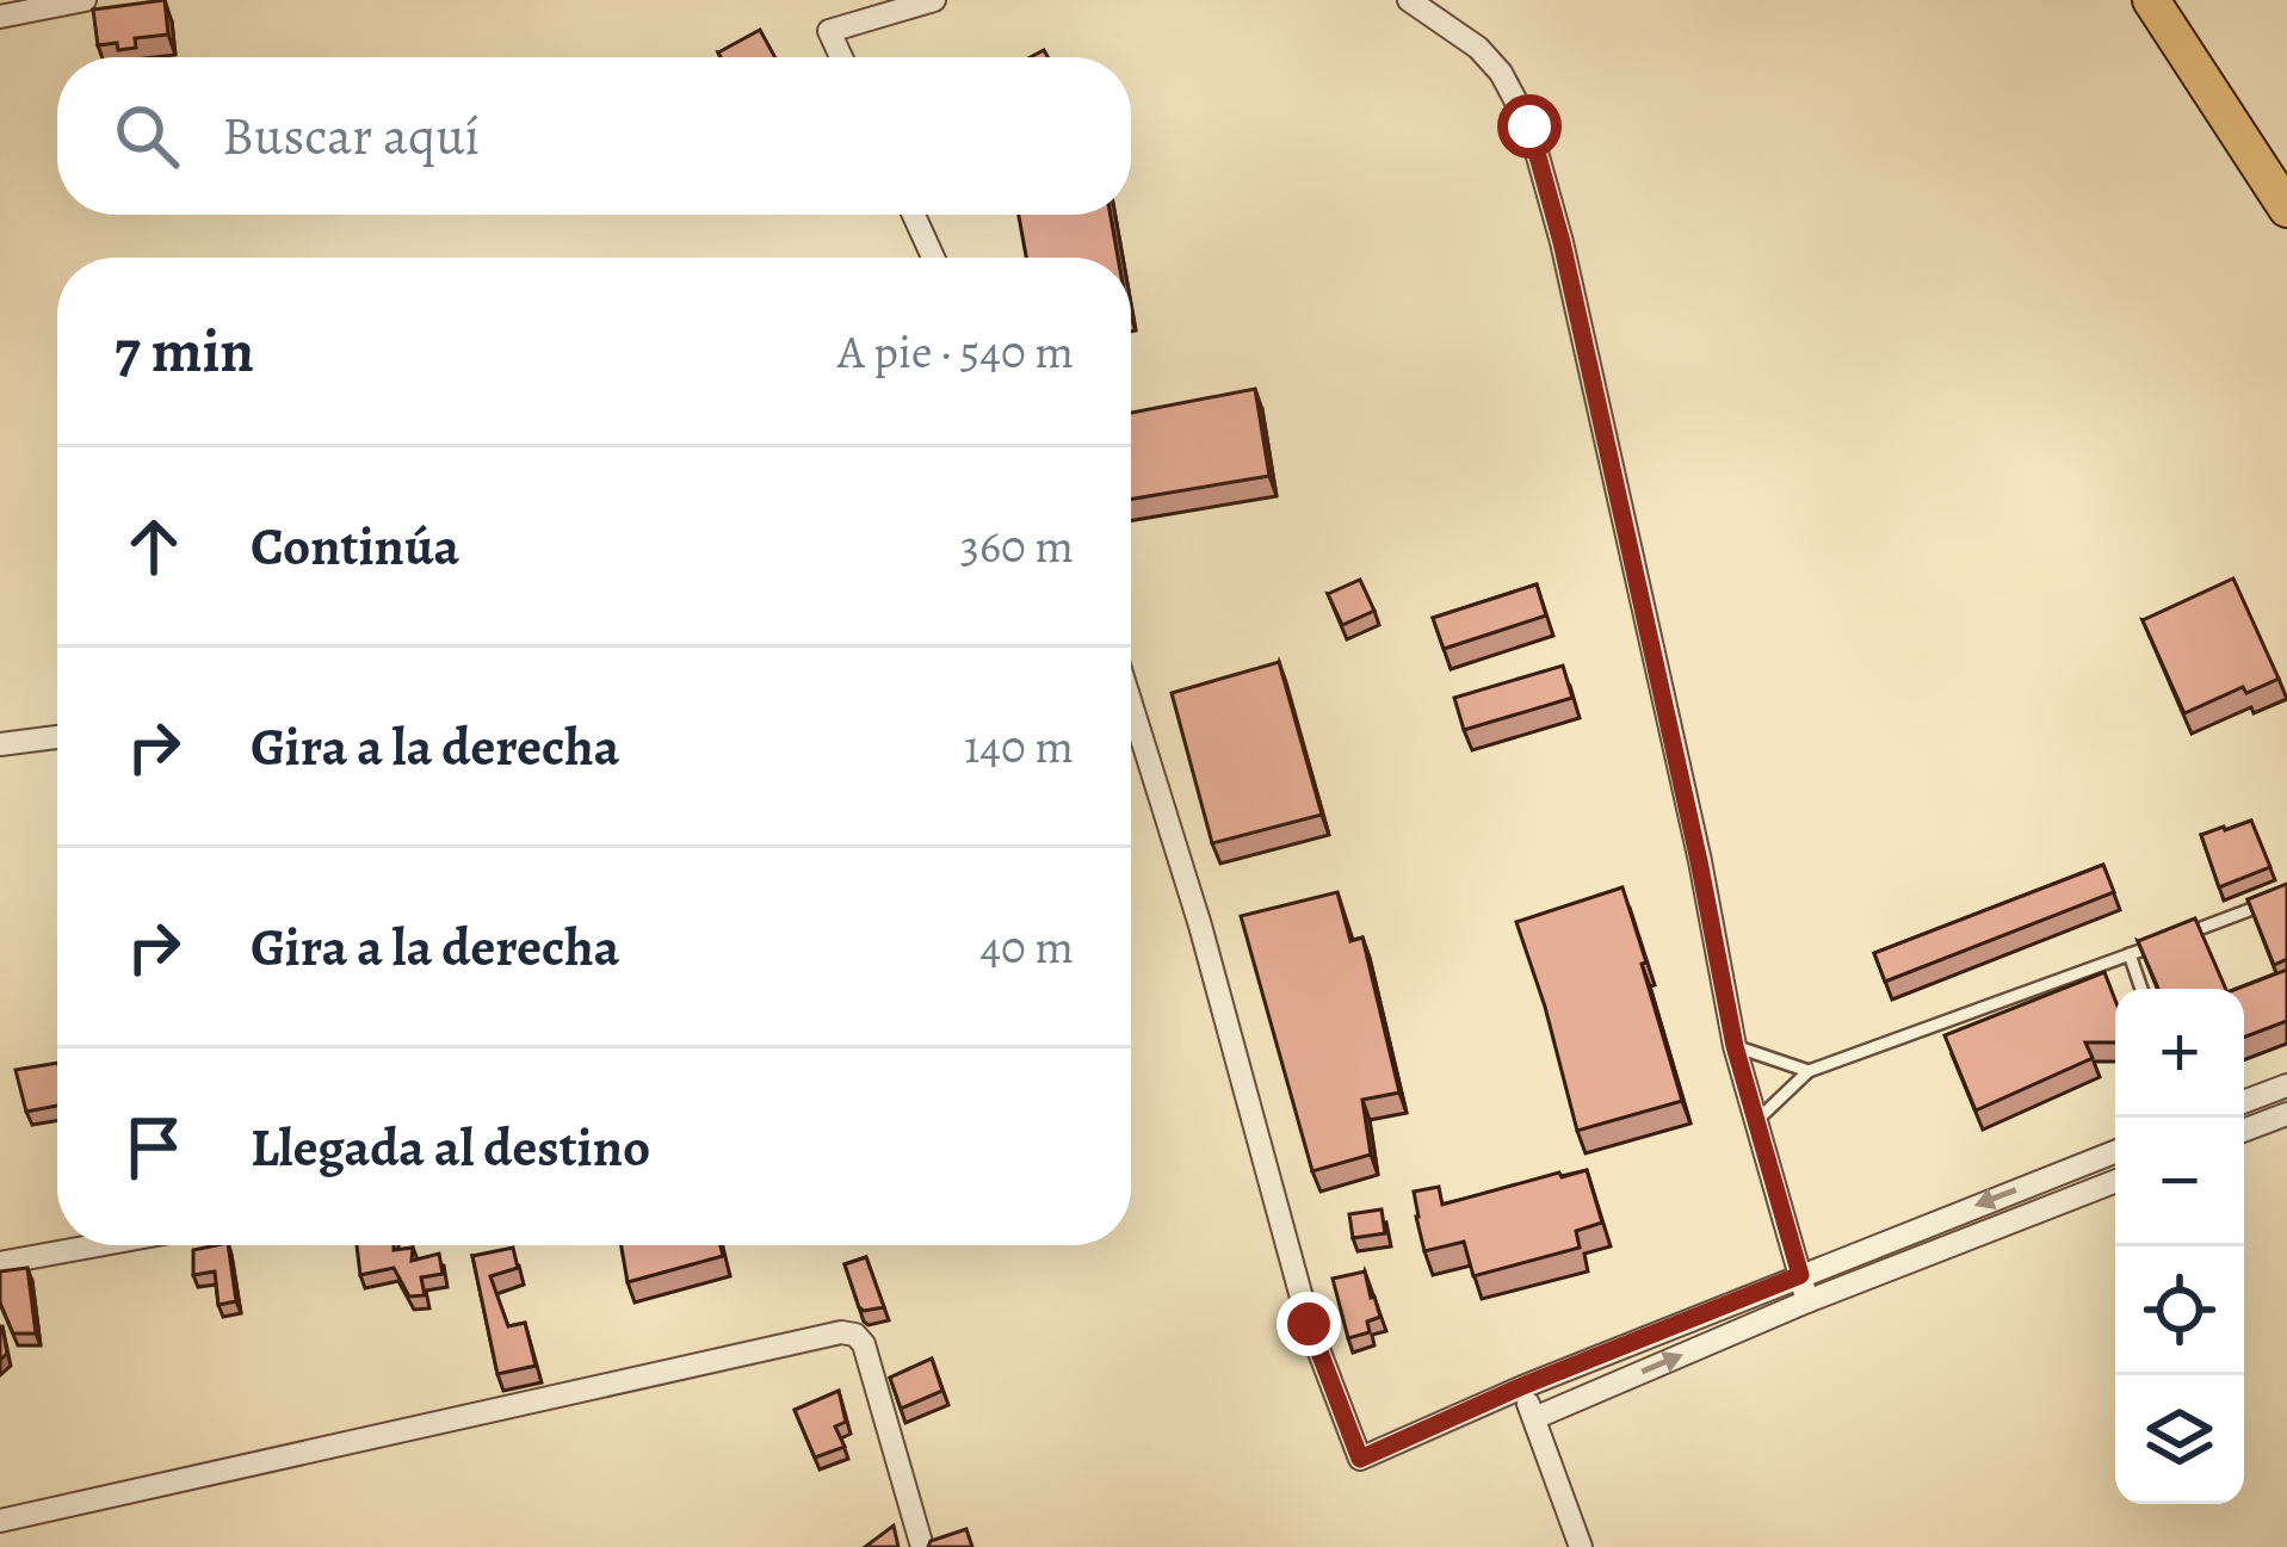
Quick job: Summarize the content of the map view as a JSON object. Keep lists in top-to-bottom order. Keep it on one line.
{"page":{"search":"Buscar aquí","heading":["7 min","A pie · 540 m"],"list":[["Continúa","360 m"],["Gira a la derecha","140 m"],["Gira a la derecha","40 m"],"Llegada al destino"],"map_buttons":["+","−"]}}
